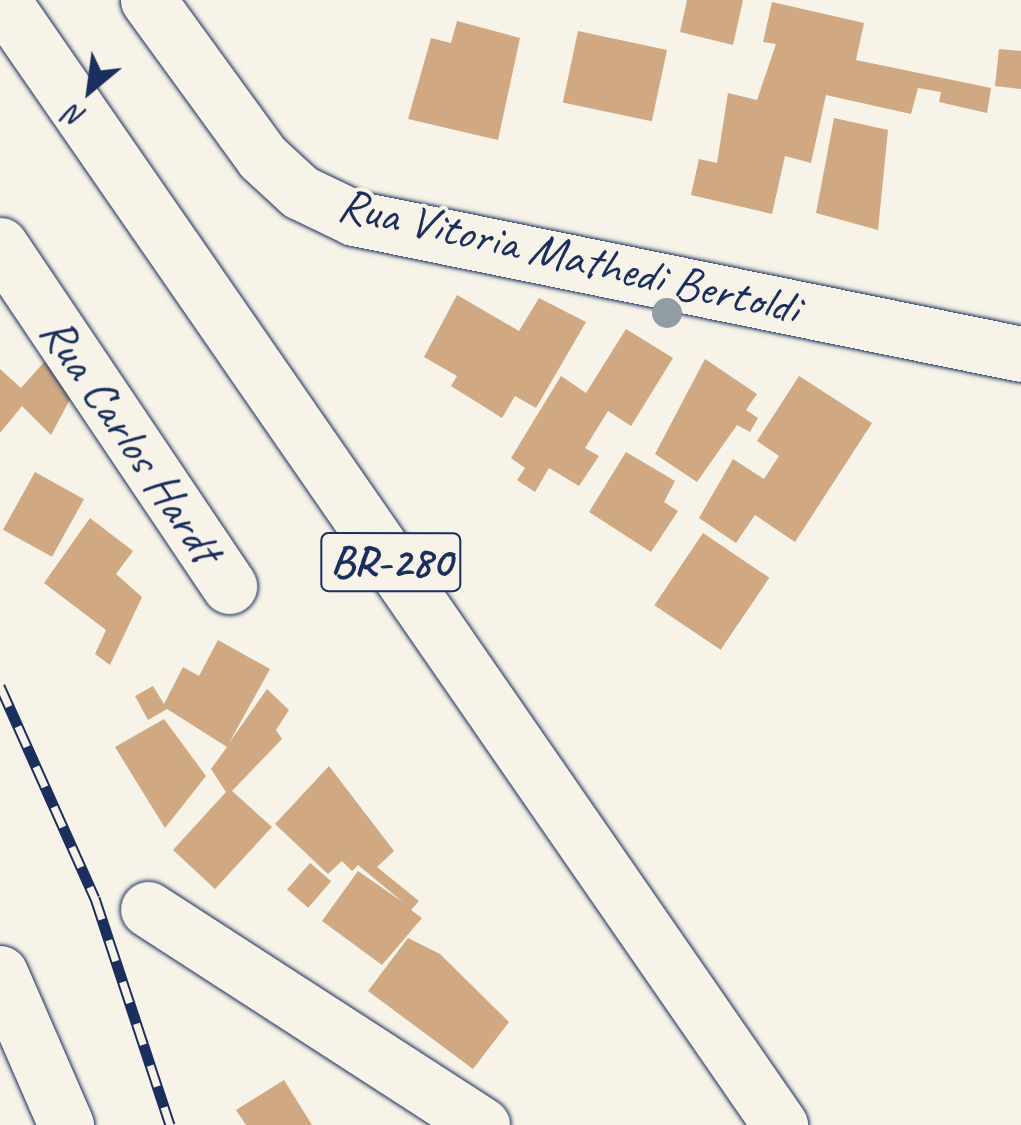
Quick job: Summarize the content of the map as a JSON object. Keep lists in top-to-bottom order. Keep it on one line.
{"streets":{"main road":["Rua Vitoria Mathedi Bertoldi","Rua Carlos Hardt","BR-280"]},"north":"bottom left"}
